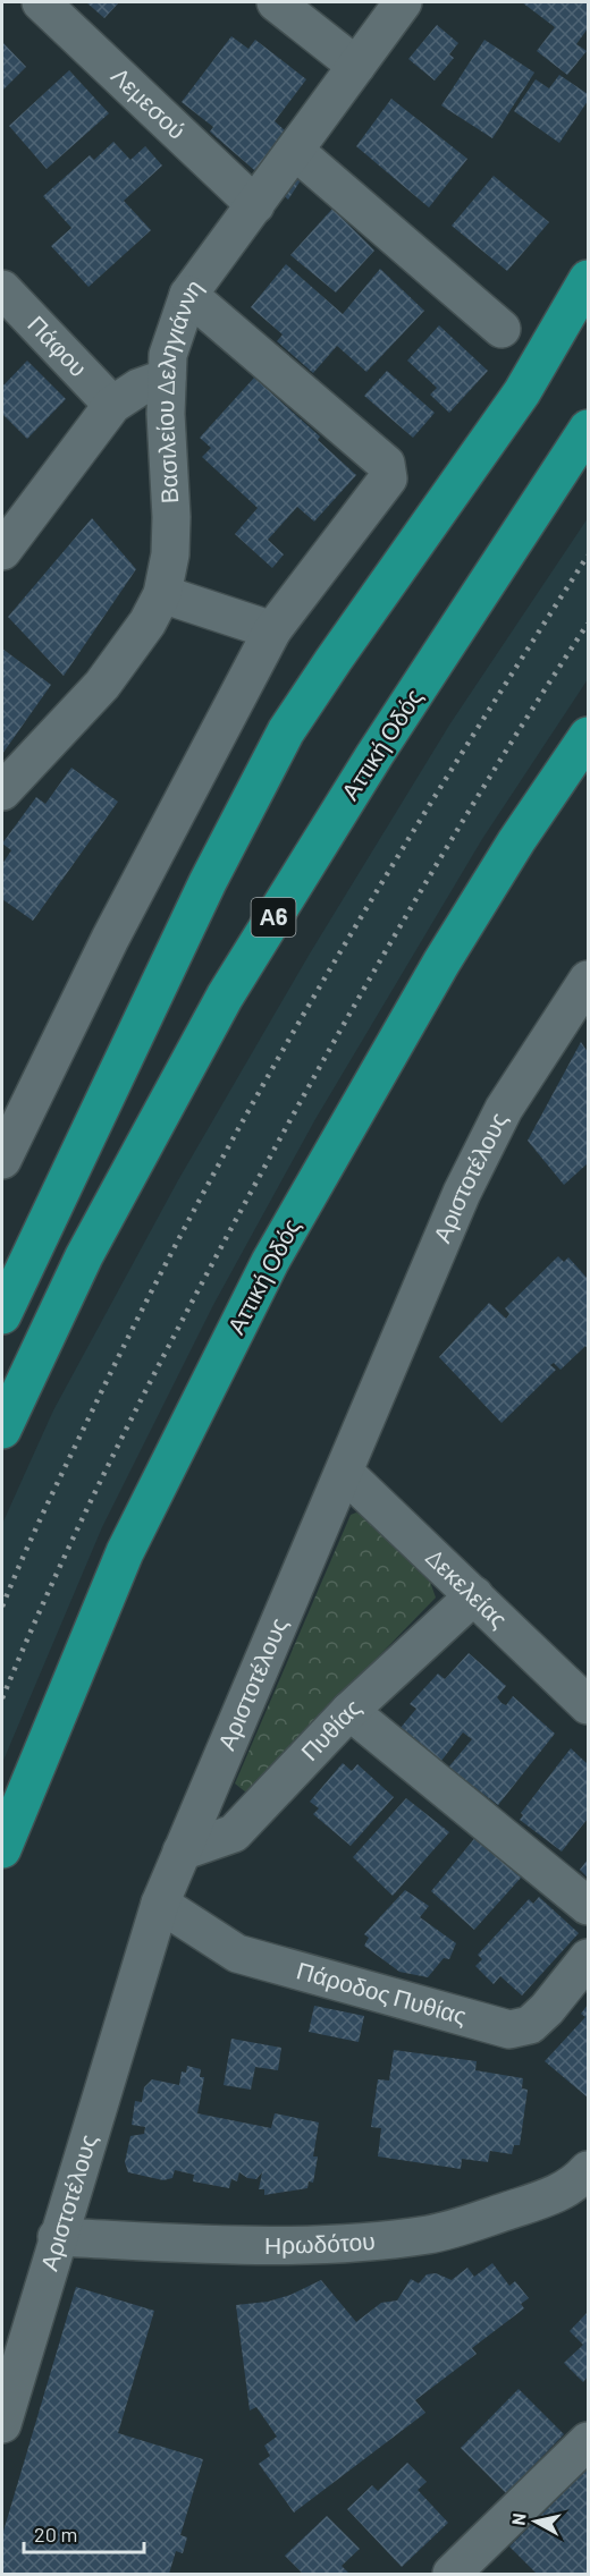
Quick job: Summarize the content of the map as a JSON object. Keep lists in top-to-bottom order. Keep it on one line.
{"streets":{"highway":["Αττική Οδός","Α6"],"street":["Λεμεσού","Πάφου","Βασιλείου Δεληγιάννη","Αριστοτέλους","Δεκελείας","Πυθίας","Πάροδος Πυθίας","Ηρωδότου"]},"crossings":[["Λεμεσού","Βασιλείου Δεληγιάννη"],["Αριστοτέλους","Δεκελείας"],["Αριστοτέλους","Πυθίας"],["Αριστοτέλους","Πάροδος Πυθίας"],["Αριστοτέλους","Ηρωδότου"],["Δεκελείας","Πυθίας"]],"scale_bar":"20 m","north":"left"}
